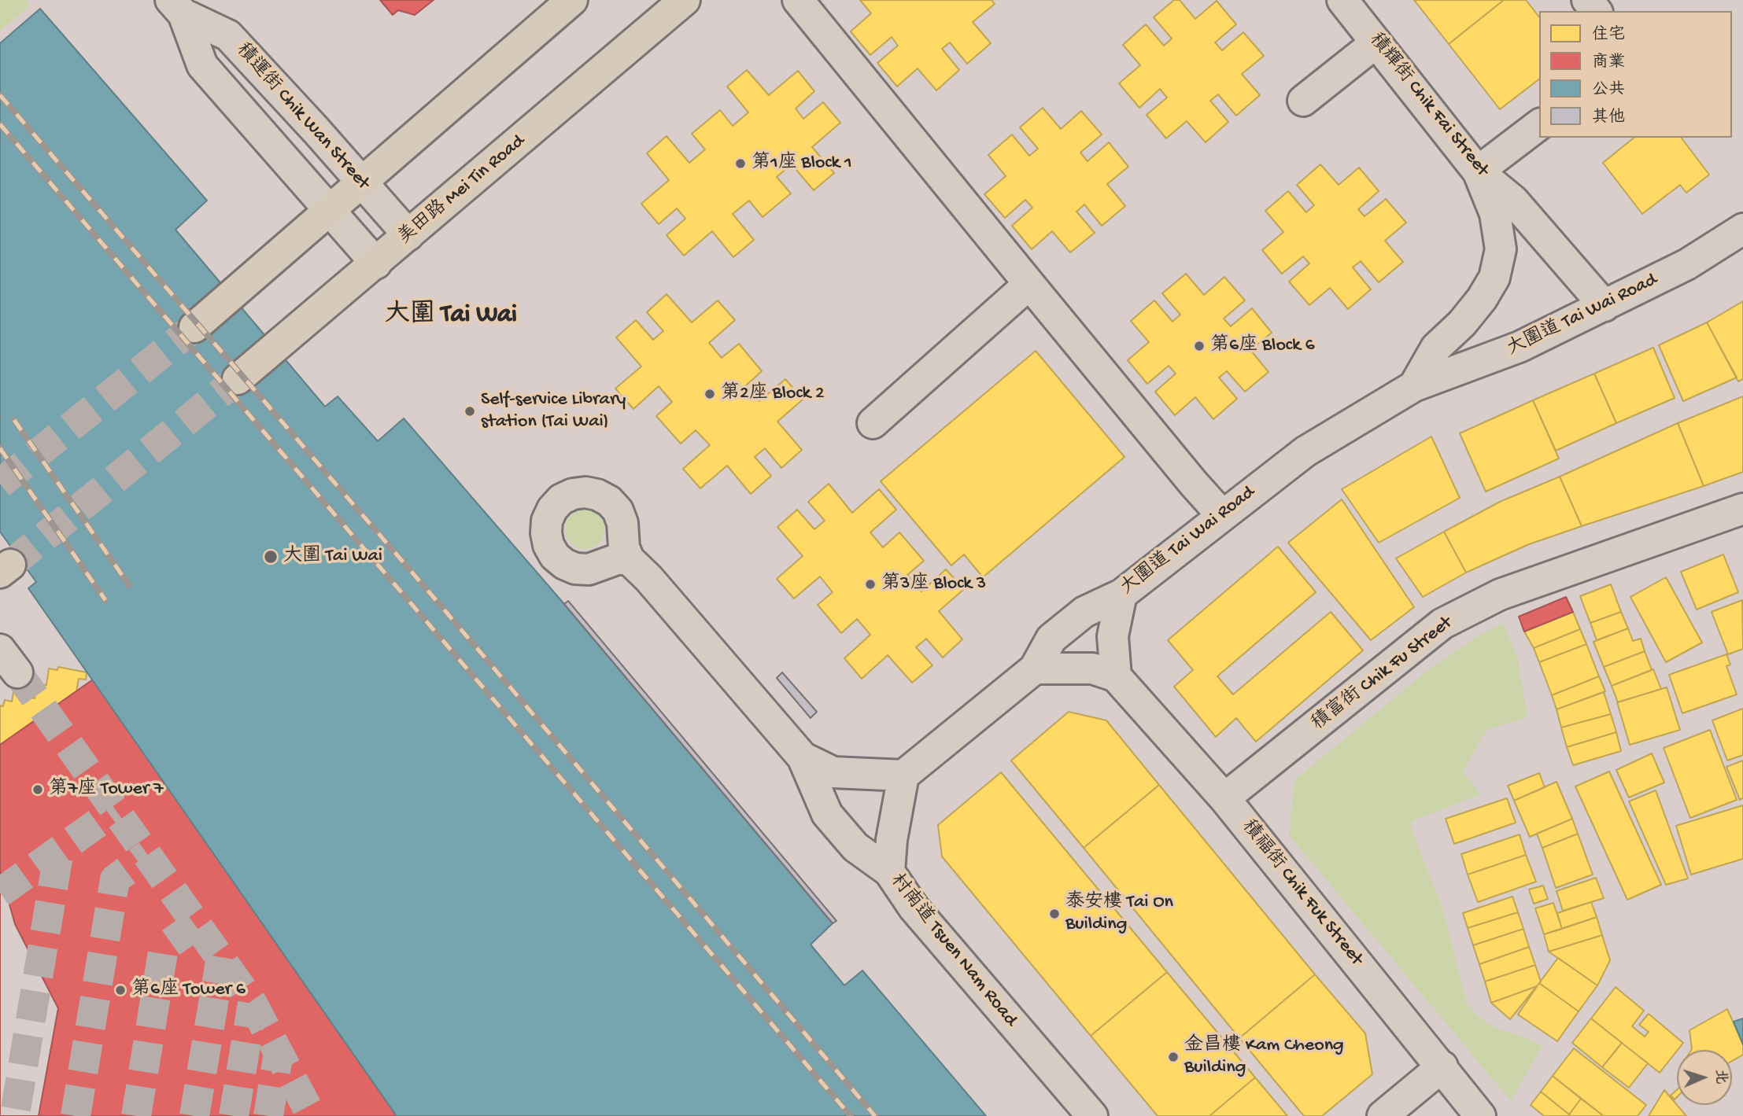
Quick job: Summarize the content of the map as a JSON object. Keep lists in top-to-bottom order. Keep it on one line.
{"streets":{"main road":["美田路 Mei Tin Road"],"street":["積輝街 Chik Fai Street","積運街 Chik Wan Street","大圍道 Tai Wai Road","積富街 Chik Fu Street","積福街 Chik Fuk Street","村南道 Tsuen Nam Road"]},"crossings":[["積輝街 Chik Fai Street","大圍道 Tai Wai Road"],["積運街 Chik Wan Street","美田路 Mei Tin Road"],["積富街 Chik Fu Street","積福街 Chik Fuk Street"]],"districts":["大圍 Tai Wai"],"places":["第1座 Block 1","第6座 Block 6","第2座 Block 2","Self-service Library station (Tai Wai)","大圍 Tai Wai","第3座 Block 3","第7座 Tower 7","泰安樓 Tai On Building","第6座 Tower 6","金昌樓 Kam Cheong Building"],"legend":["住宅","商業","公共","其他"],"north":"right"}
